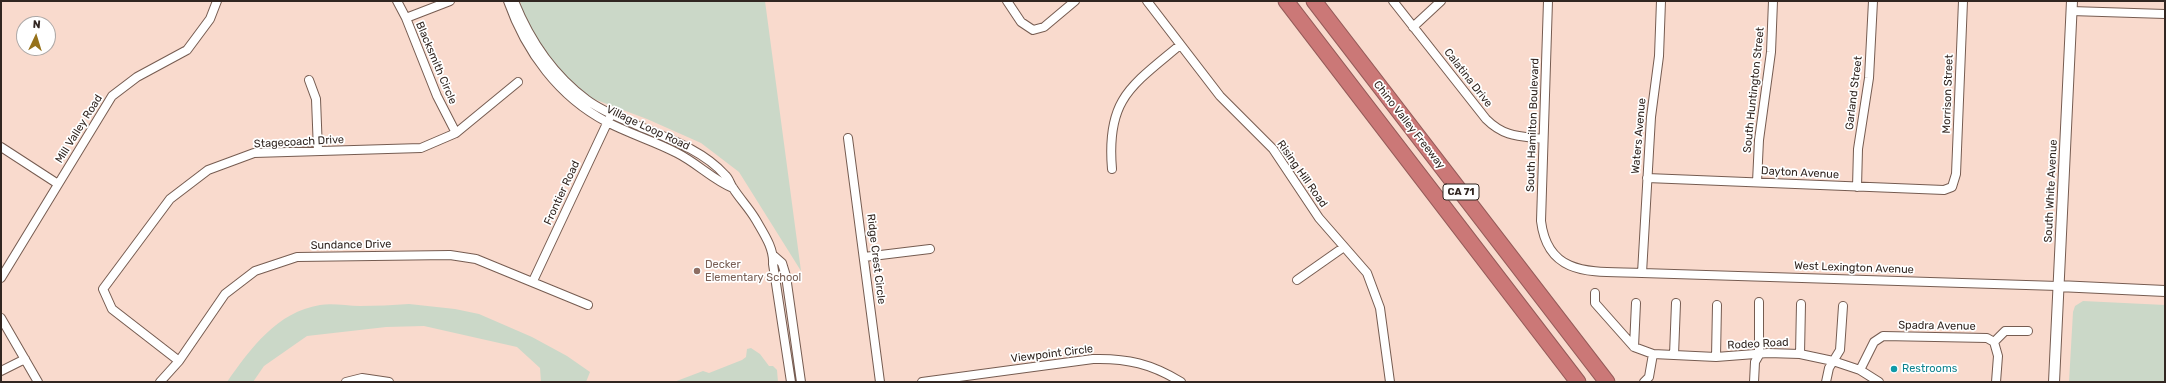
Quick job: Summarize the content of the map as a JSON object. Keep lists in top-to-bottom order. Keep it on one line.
{"streets":{"highway":["Chino Valley Freeway","CA 71"],"street":["Blacksmith Circle","Calatina Drive","South Huntington Street","Garland Street","Morrison Street","South Hamilton Boulevard","Village Loop Road","Mill Valley Road","Waters Avenue","Stagecoach Drive","Dayton Avenue","Rising Hill Road","South White Avenue","Frontier Road","Sundance Drive","Ridge Crest Circle","West Lexington Avenue","Spadra Avenue","Rodeo Road","Viewpoint Circle"]},"crossings":[["Blacksmith Circle","Stagecoach Drive"],["Calatina Drive","South Hamilton Boulevard"],["South Huntington Street","Dayton Avenue"],["Garland Street","Dayton Avenue"],["Morrison Street","Dayton Avenue"],["South Hamilton Boulevard","West Lexington Avenue"],["Village Loop Road","Frontier Road"],["Waters Avenue","Dayton Avenue"],["Waters Avenue","West Lexington Avenue"],["Stagecoach Drive","Sundance Drive"],["South White Avenue","West Lexington Avenue"],["Frontier Road","Sundance Drive"],["Spadra Avenue","Rodeo Road"]],"places":["Decker Elementary School","Restrooms"],"north":"top"}
